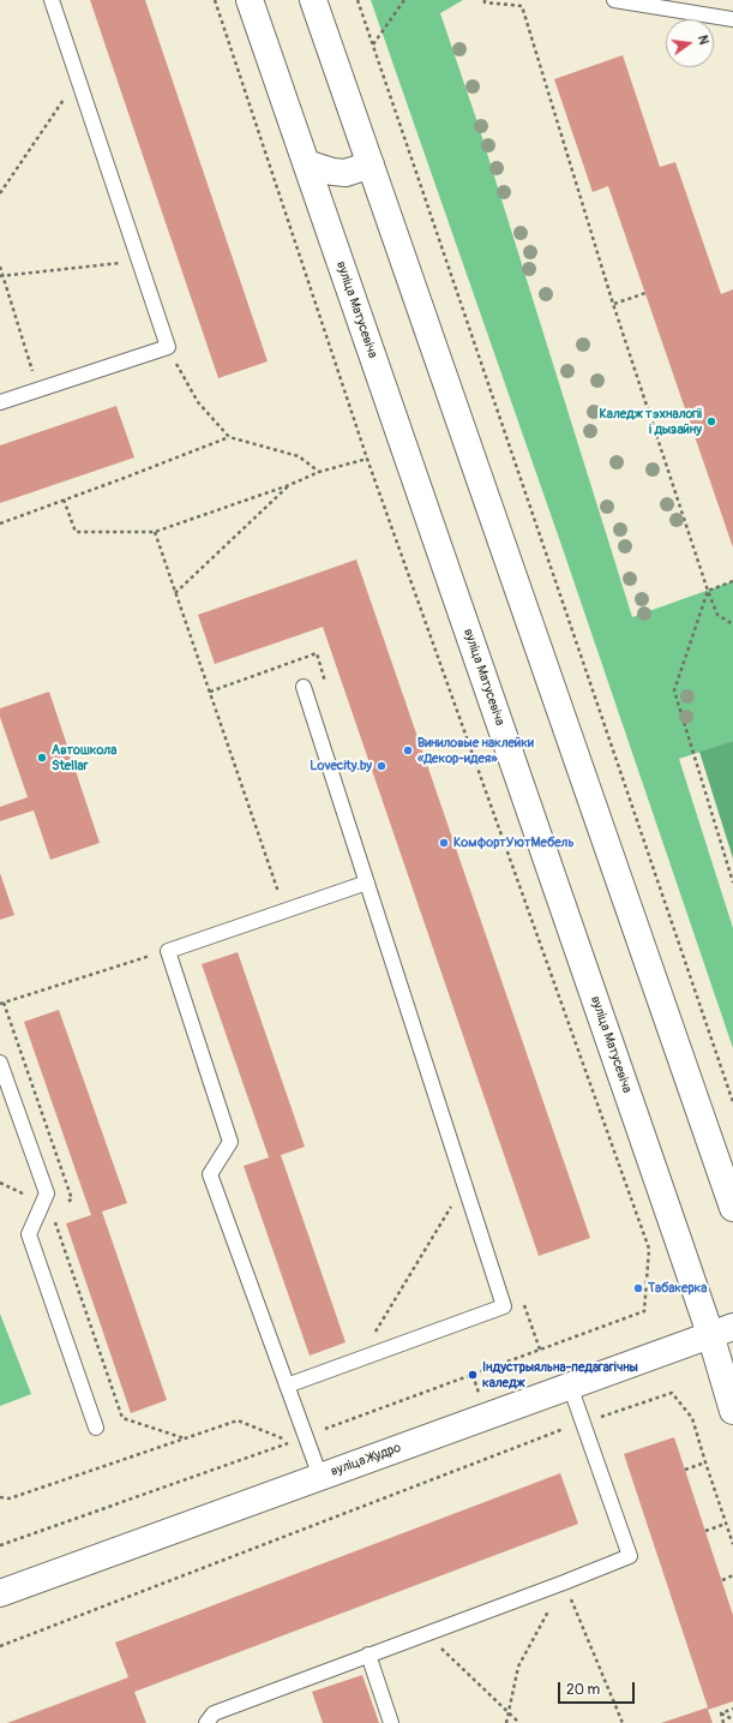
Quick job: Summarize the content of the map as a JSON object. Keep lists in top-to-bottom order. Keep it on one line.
{"streets":{"main road":["вуліца Матусевіча","вуліца Жудро"]},"crossings":[["вуліца Матусевіча","вуліца Жудро"]],"places":["Каледж тэхналогіі і дызайну","Виниловые наклейки «Декор-идея»","Автошкола Stellar","Lovecity.by","КомфортУютМебель","Табакерка","Індустрыяльна-педагагічны каледж"],"scale_bar":"20 m","north":"right"}
